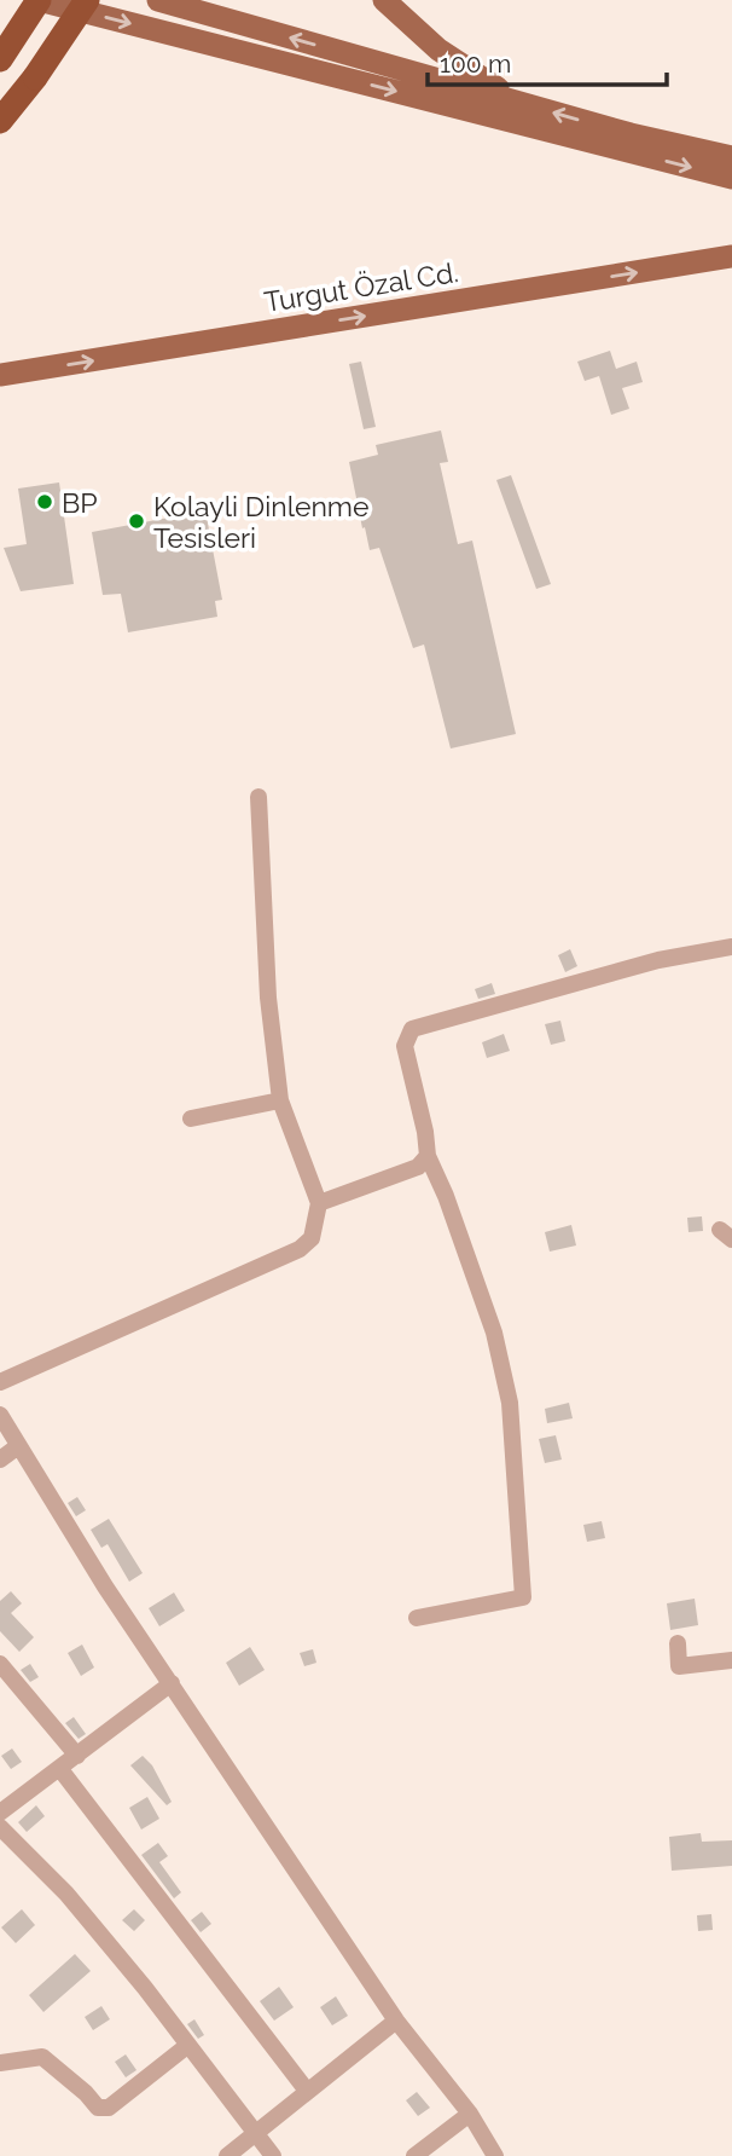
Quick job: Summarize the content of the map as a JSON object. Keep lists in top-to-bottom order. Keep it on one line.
{"streets":{"main road":["Turgut Özal Cd."]},"places":["BP","Kolayli Dinlenme Tesisleri"],"scale_bar":"100 m"}
